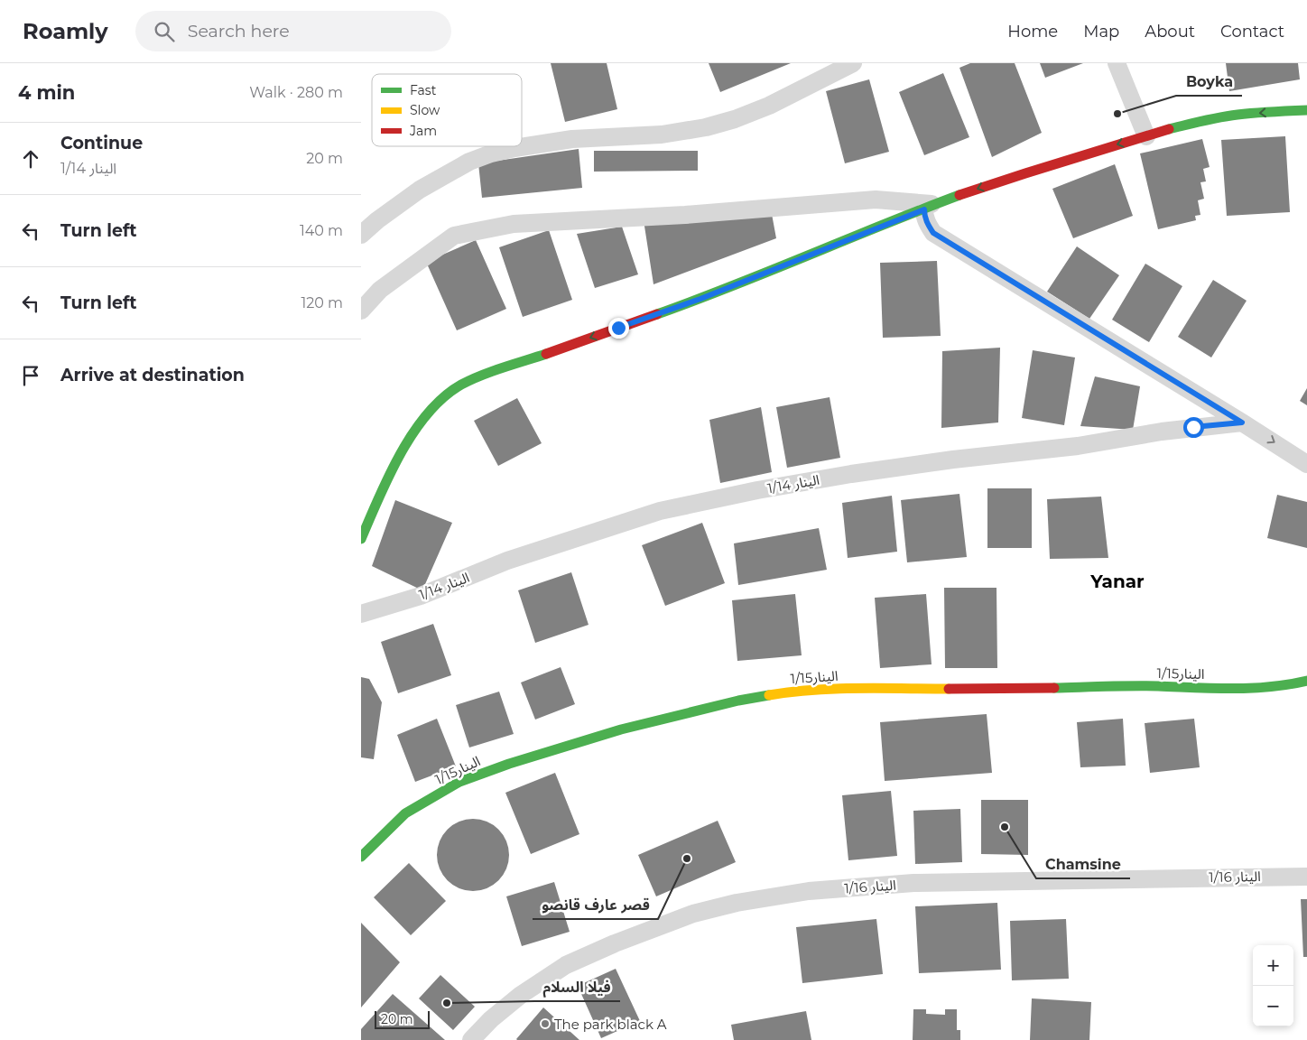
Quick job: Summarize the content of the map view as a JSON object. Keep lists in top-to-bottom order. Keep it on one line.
{"streets":{"main road":["الينار1/15"],"street":["الينار 1/14","الينار 1/16"]},"districts":["Yanar"],"places":["Boyka","Chamsine","قصر عارف قانصو","فيلا السلام","The park black A"],"legend":["Fast","Slow","Jam"],"scale_bar":"20 m","page":{"header":"Roamly","search":"Search here","nav":["Home","Map","About","Contact"],"heading":["4 min","Walk · 280 m"],"list":[["Continue","الينار 1/14","20 m"],["Turn left","140 m"],["Turn left","120 m"],"Arrive at destination"],"map_buttons":["+","−"],"scale":"20 m"}}
